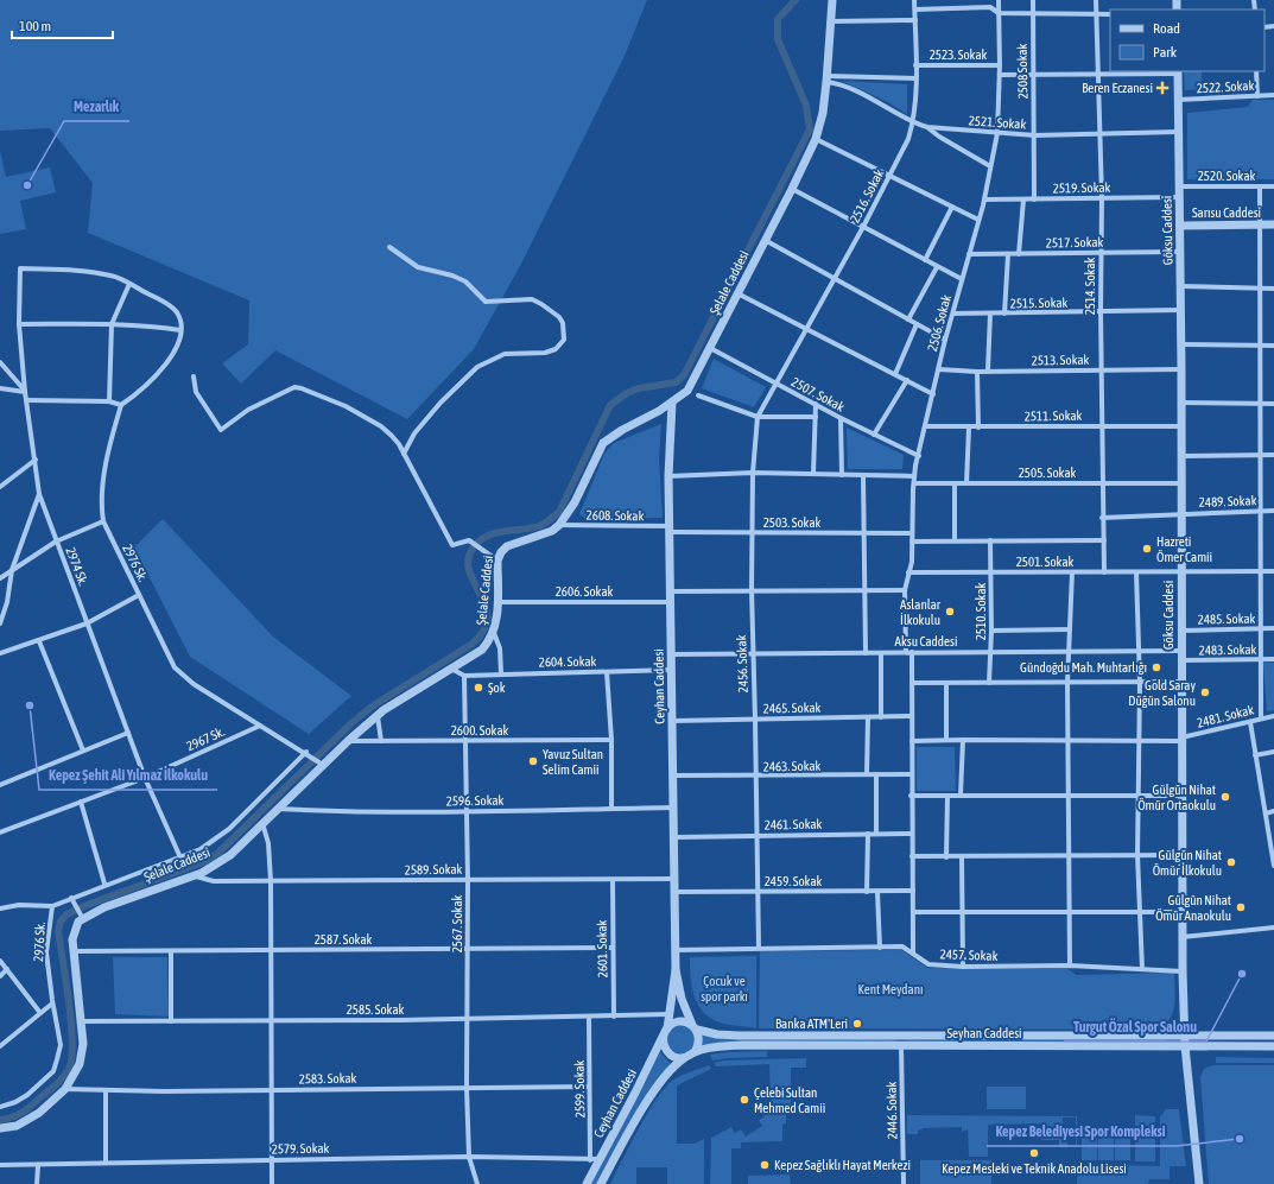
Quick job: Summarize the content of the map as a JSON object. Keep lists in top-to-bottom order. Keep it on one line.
{"streets":{"street":["2523. Sokak","2508 Sokak","2522. Sokak","2521. Sokak","2520. Sokak","2519. Sokak","2516. Sokak","Sarısu Caddesi","Göksu Caddesi","2517. Sokak","Şelale Caddesi","2514. Sokak","2515. Sokak","2506. Sokak","2513. Sokak","2507. Sokak","2511. Sokak","2505. Sokak","2489. Sokak","2608. Sokak","2503. Sokak","2501. Sokak","2976 Sk.","2974 Sk.","2606. Sokak","2510. Sokak","2485. Sokak","Aksu Caddesi","2483. Sokak","2604. Sokak","2456. Sokak","Ceyhan Caddesi","2465. Sokak","2481. Sokak","2600. Sokak","2967 Sk.","2463. Sokak","2596. Sokak","2461. Sokak","2589. Sokak","2459. Sokak","2567. Sokak","2587. Sokak","2601. Sokak","2457. Sokak","2585. Sokak","Seyhan Caddesi","2583. Sokak","2599. Sokak","2446. Sokak","2579. Sokak"]},"crossings":[["2523. Sokak","2508 Sokak"],["2523. Sokak","2516. Sokak"],["2523. Sokak","Göksu Caddesi"],["2523. Sokak","2514. Sokak"],["2523. Sokak","2506. Sokak"],["2508 Sokak","2521. Sokak"],["2508 Sokak","2519. Sokak"],["2522. Sokak","Göksu Caddesi"],["2521. Sokak","2516. Sokak"],["2521. Sokak","Göksu Caddesi"],["2521. Sokak","Şelale Caddesi"],["2521. Sokak","2514. Sokak"],["2521. Sokak","2506. Sokak"],["2520. Sokak","Göksu Caddesi"],["2519. Sokak","Göksu Caddesi"],["2519. Sokak","2514. Sokak"],["2519. Sokak","2506. Sokak"],["2516. Sokak","2507. Sokak"],["2516. Sokak","2456. Sokak"],["Sarısu Caddesi","Göksu Caddesi"],["Göksu Caddesi","2517. Sokak"],["Göksu Caddesi","2515. Sokak"],["Göksu Caddesi","2513. Sokak"],["Göksu Caddesi","2511. Sokak"],["Göksu Caddesi","2505. Sokak"],["Göksu Caddesi","2489. Sokak"],["Göksu Caddesi","2501. Sokak"],["Göksu Caddesi","2485. Sokak"],["Göksu Caddesi","Aksu Caddesi"],["Göksu Caddesi","2483. Sokak"],["Göksu Caddesi","2481. Sokak"],["Göksu Caddesi","2457. Sokak"],["Göksu Caddesi","Seyhan Caddesi"],["2517. Sokak","2514. Sokak"],["2517. Sokak","2506. Sokak"],["Şelale Caddesi","2507. Sokak"],["Şelale Caddesi","2608. Sokak"],["Şelale Caddesi","2976 Sk."],["Şelale Caddesi","2606. Sokak"],["Şelale Caddesi","Ceyhan Caddesi"],["Şelale Caddesi","2600. Sokak"],["Şelale Caddesi","2596. Sokak"],["Şelale Caddesi","2589. Sokak"],["2514. Sokak","2515. Sokak"],["2514. Sokak","2513. Sokak"],["2514. Sokak","2511. Sokak"],["2514. Sokak","2505. Sokak"],["2514. Sokak","2501. Sokak"],["2515. Sokak","2506. Sokak"],["2506. Sokak","2513. Sokak"],["2506. Sokak","2507. Sokak"],["2506. Sokak","2511. Sokak"],["2506. Sokak","2505. Sokak"],["2506. Sokak","2503. Sokak"],["2506. Sokak","2501. Sokak"],["2506. Sokak","Aksu Caddesi"],["2506. Sokak","2465. Sokak"],["2506. Sokak","2481. Sokak"],["2506. Sokak","2463. Sokak"],["2506. Sokak","2461. Sokak"],["2506. Sokak","2459. Sokak"],["2506. Sokak","2457. Sokak"],["2507. Sokak","2456. Sokak"],["2608. Sokak","2503. Sokak"],["2608. Sokak","Ceyhan Caddesi"],["2503. Sokak","2456. Sokak"],["2503. Sokak","Ceyhan Caddesi"],["2501. Sokak","2510. Sokak"],["2976 Sk.","2974 Sk."],["2976 Sk.","2967 Sk."],["2974 Sk.","2967 Sk."],["2606. Sokak","Ceyhan Caddesi"],["2510. Sokak","Aksu Caddesi"],["Aksu Caddesi","2456. Sokak"],["Aksu Caddesi","Ceyhan Caddesi"],["2604. Sokak","Ceyhan Caddesi"],["2604. Sokak","2567. Sokak"],["2456. Sokak","2465. Sokak"],["2456. Sokak","2463. Sokak"],["2456. Sokak","2461. Sokak"],["2456. Sokak","2459. Sokak"],["2456. Sokak","2457. Sokak"],["Ceyhan Caddesi","2465. Sokak"],["Ceyhan Caddesi","2463. Sokak"],["Ceyhan Caddesi","2596. Sokak"],["Ceyhan Caddesi","2461. Sokak"],["Ceyhan Caddesi","2589. Sokak"],["Ceyhan Caddesi","2459. Sokak"],["Ceyhan Caddesi","2457. Sokak"],["Ceyhan Caddesi","2585. Sokak"],["Ceyhan Caddesi","Seyhan Caddesi"],["Ceyhan Caddesi","2579. Sokak"],["2600. Sokak","2567. Sokak"],["2596. Sokak","2567. Sokak"],["2589. Sokak","2567. Sokak"],["2589. Sokak","2601. Sokak"],["2567. Sokak","2587. Sokak"],["2567. Sokak","2585. Sokak"],["2567. Sokak","2583. Sokak"],["2567. Sokak","2579. Sokak"],["2587. Sokak","2601. Sokak"],["2601. Sokak","2585. Sokak"],["2585. Sokak","2599. Sokak"],["Seyhan Caddesi","2446. Sokak"],["2583. Sokak","2599. Sokak"],["2599. Sokak","2579. Sokak"]],"parks":["Çocuk ve spor parkı","Kent Meydanı"],"places":{"health":["Beren Eczanesi"],"other":["Mezarlık","Hazreti Ömer Camii","Aslanlar İlkokulu","Gündoğdu Mah. Muhtarlığı","Şok","Gold Saray Düğün Salonu","Kepez Şehit Ali Yılmaz İlkokulu","Yavuz Sultan Selim Camii","Gülgün Nihat Ömür Ortaokulu","Gülgün Nihat Ömür İlkokulu","Gülgün Nihat Ömür Anaokulu","Turgut Özal Spor Salonu","Banka ATM'Leri","Çelebi Sultan Mehmed Camii","Kepez Belediyesi Spor Kompleksi","Kepez Mesleki ve Teknik Anadolu Lisesi","Kepez Sağlıklı Hayat Merkezi"]},"legend":["Road","Park"],"scale_bar":"100 m"}
